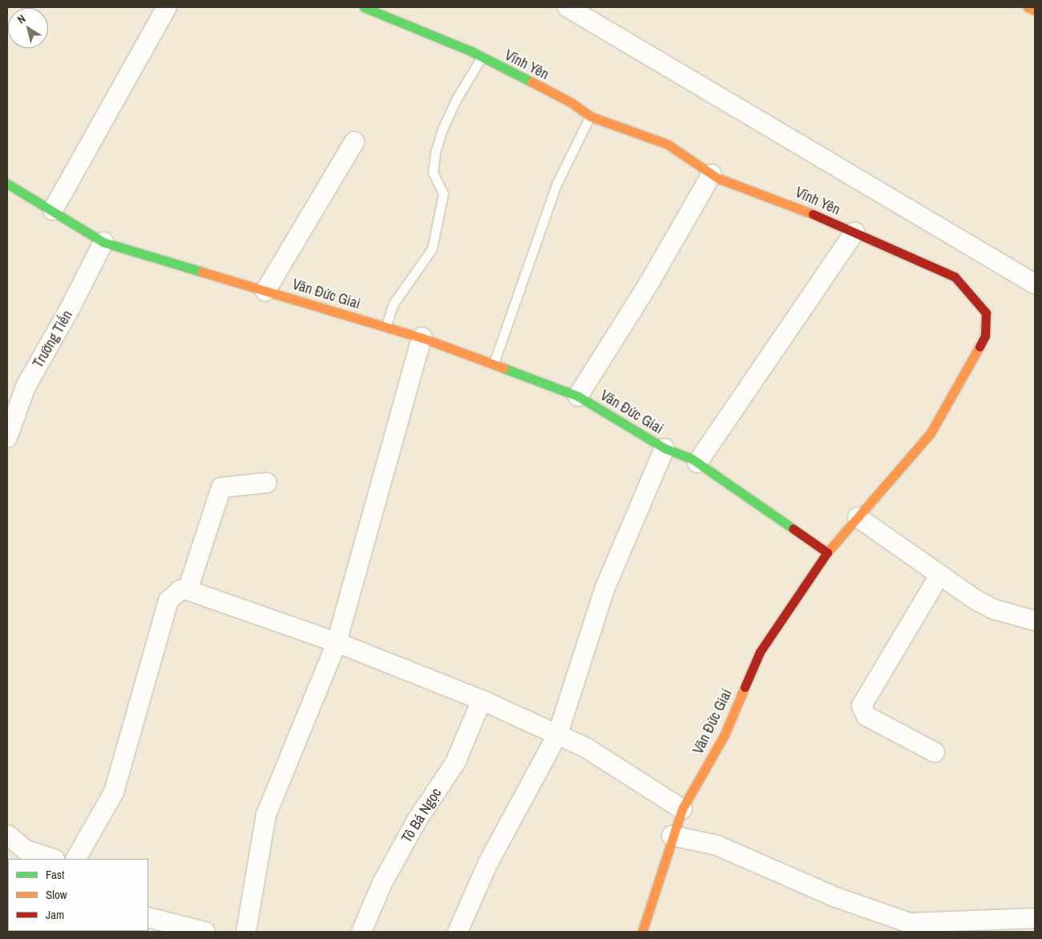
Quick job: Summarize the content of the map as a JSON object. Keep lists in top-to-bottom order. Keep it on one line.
{"streets":{"street":["Vĩnh Yên","Văn Đức Giai","Trường Tiến","Tô Bá Ngọc"]},"crossings":[["Vĩnh Yên","Văn Đức Giai"],["Văn Đức Giai","Trường Tiến"]],"legend":["Fast","Slow","Jam"],"north":"top left"}
